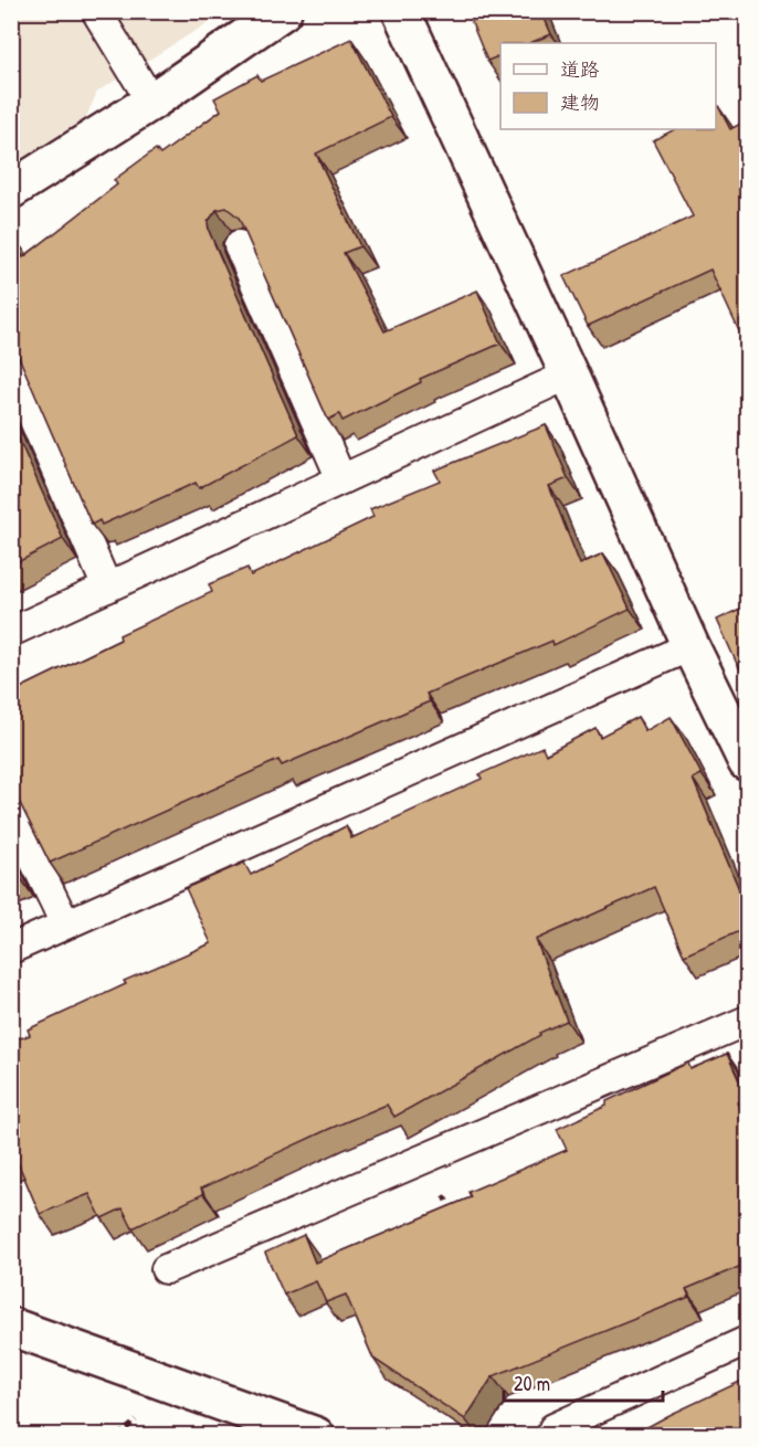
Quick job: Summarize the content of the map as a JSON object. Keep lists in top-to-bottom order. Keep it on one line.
{"legend":["道路","建物"],"scale_bar":"20 m"}
